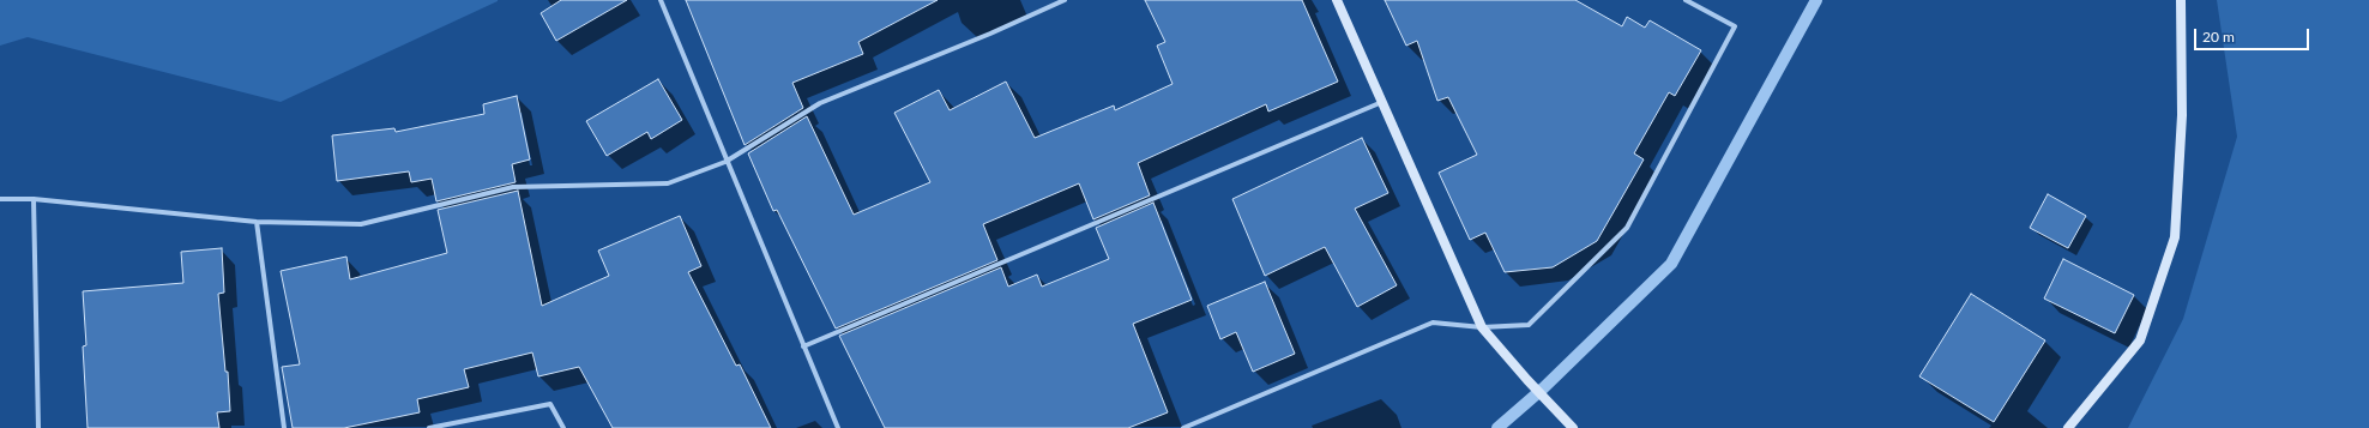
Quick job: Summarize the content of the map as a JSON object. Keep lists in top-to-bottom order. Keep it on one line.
{"scale_bar":"20 m"}
